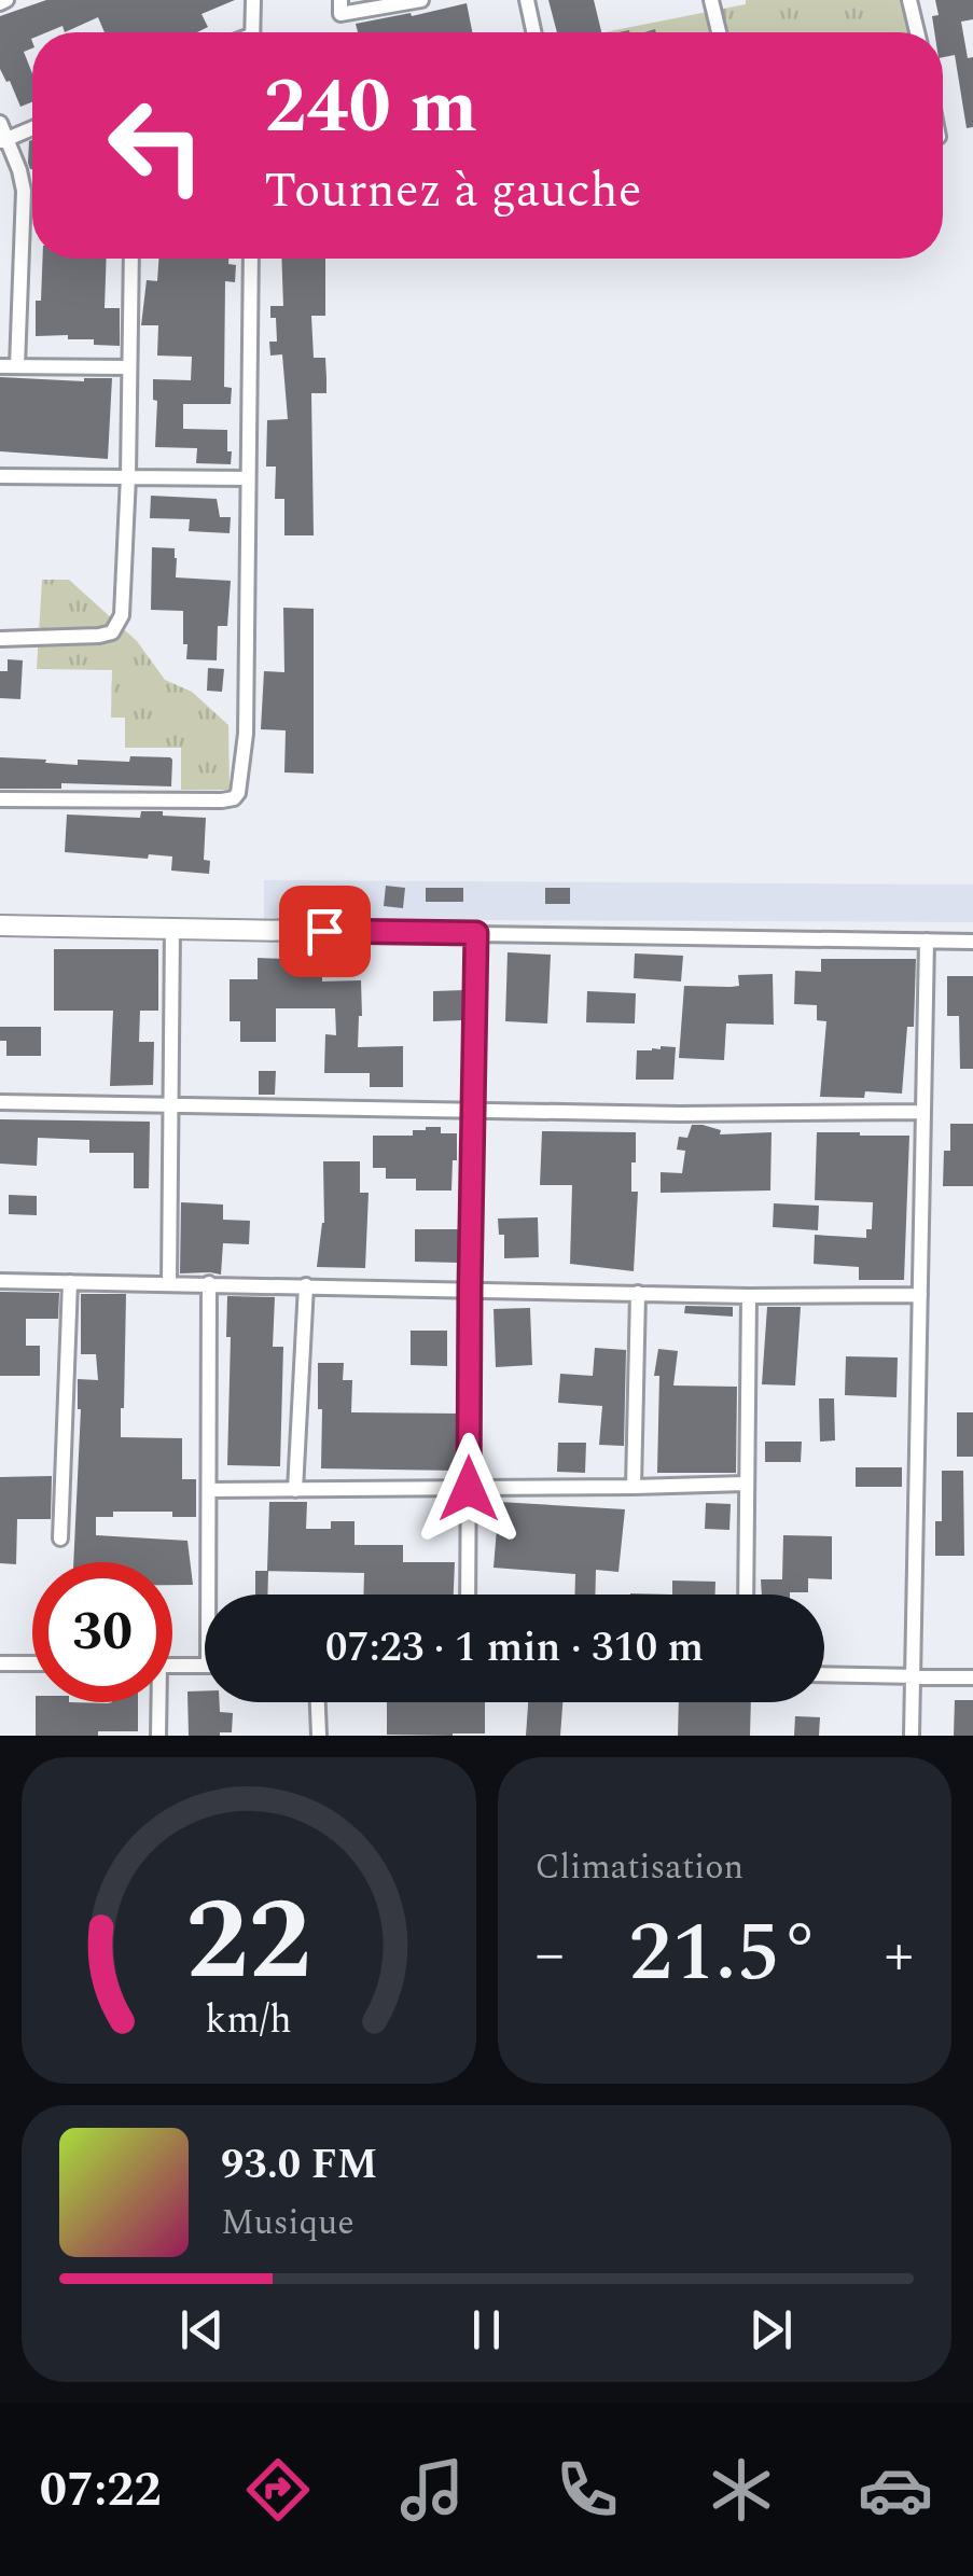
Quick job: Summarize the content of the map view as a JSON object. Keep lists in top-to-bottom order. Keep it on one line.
{"page":{"turn":["240 m","Tournez à gauche"],"limit":"30","trip":"07:23 · 1 min · 310 m","tile":"Climatisation","heat":["−","21.5°","+"],"song":["93.0 FM","Musique"],"tabs":"07:22","gauge":["22","km/h"]}}
